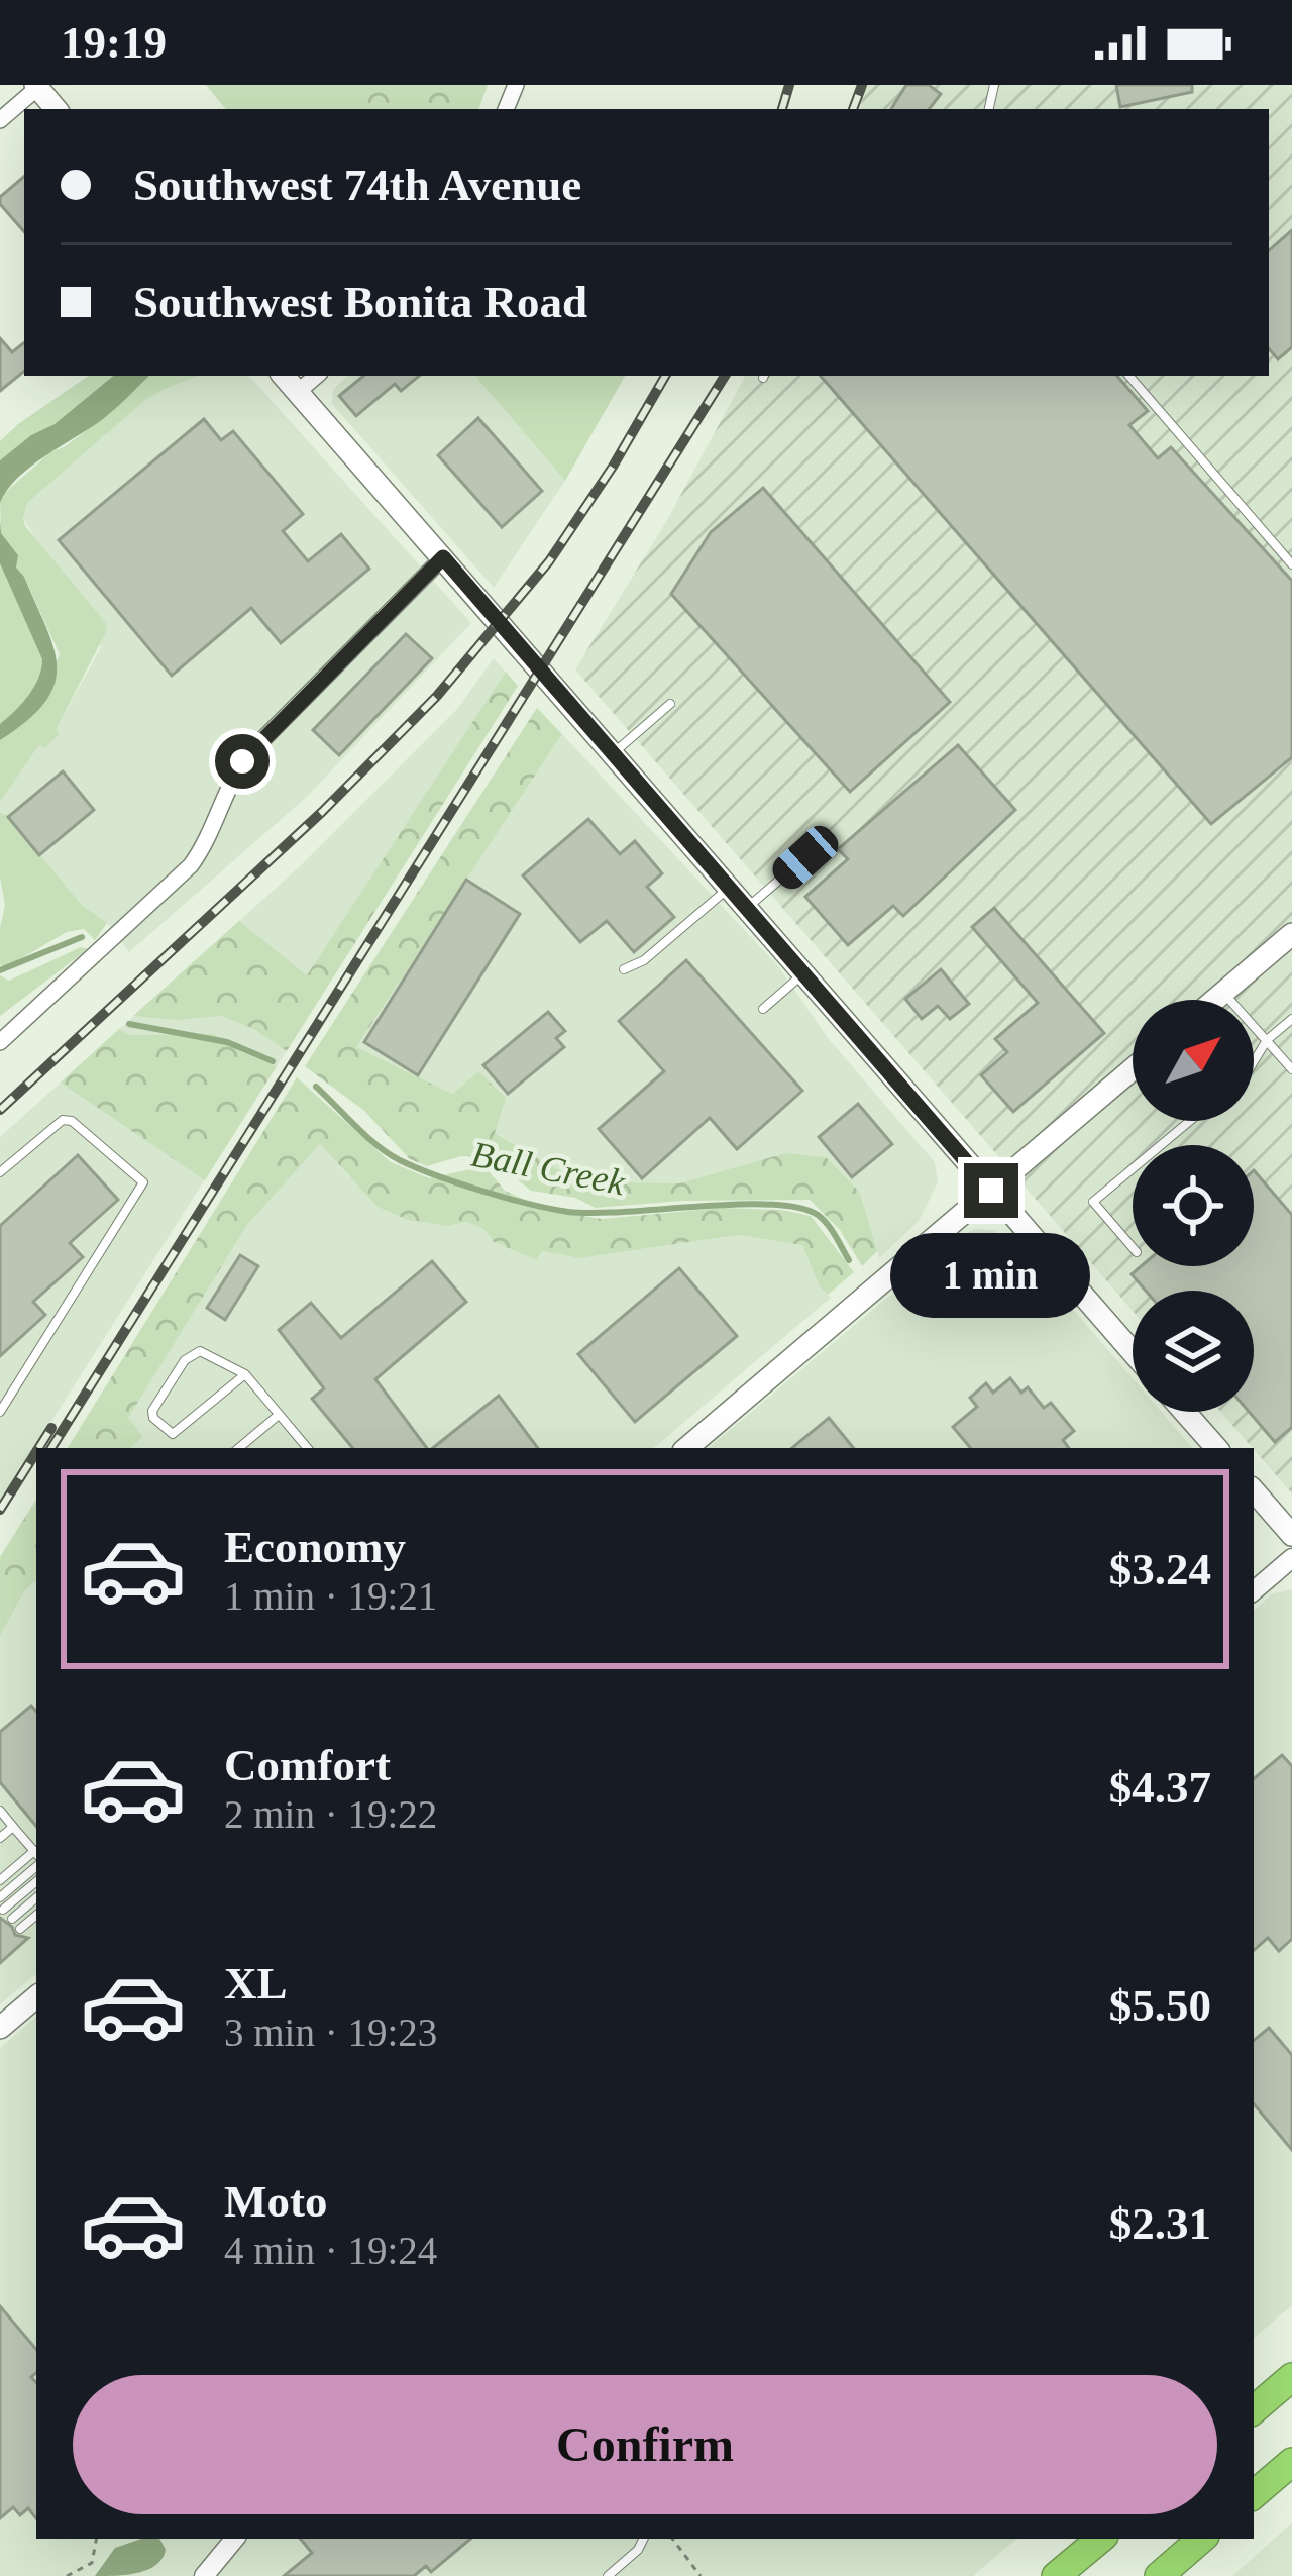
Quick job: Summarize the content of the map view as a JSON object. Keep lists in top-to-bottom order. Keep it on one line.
{"water":["Ball Creek"],"north":"top right","page":{"status":"19:19","banner":["Southwest 74th Avenue","Southwest Bonita Road"],"bubble":"1 min","list":[{"name":"Economy","note":"1 min · 19:21","value":"$3.24"},{"name":"Comfort","note":"2 min · 19:22","value":"$4.37"},{"name":"XL","note":"3 min · 19:23","value":"$5.50"},{"name":"Moto","note":"4 min · 19:24","value":"$2.31"}],"buttons":"Confirm"}}
